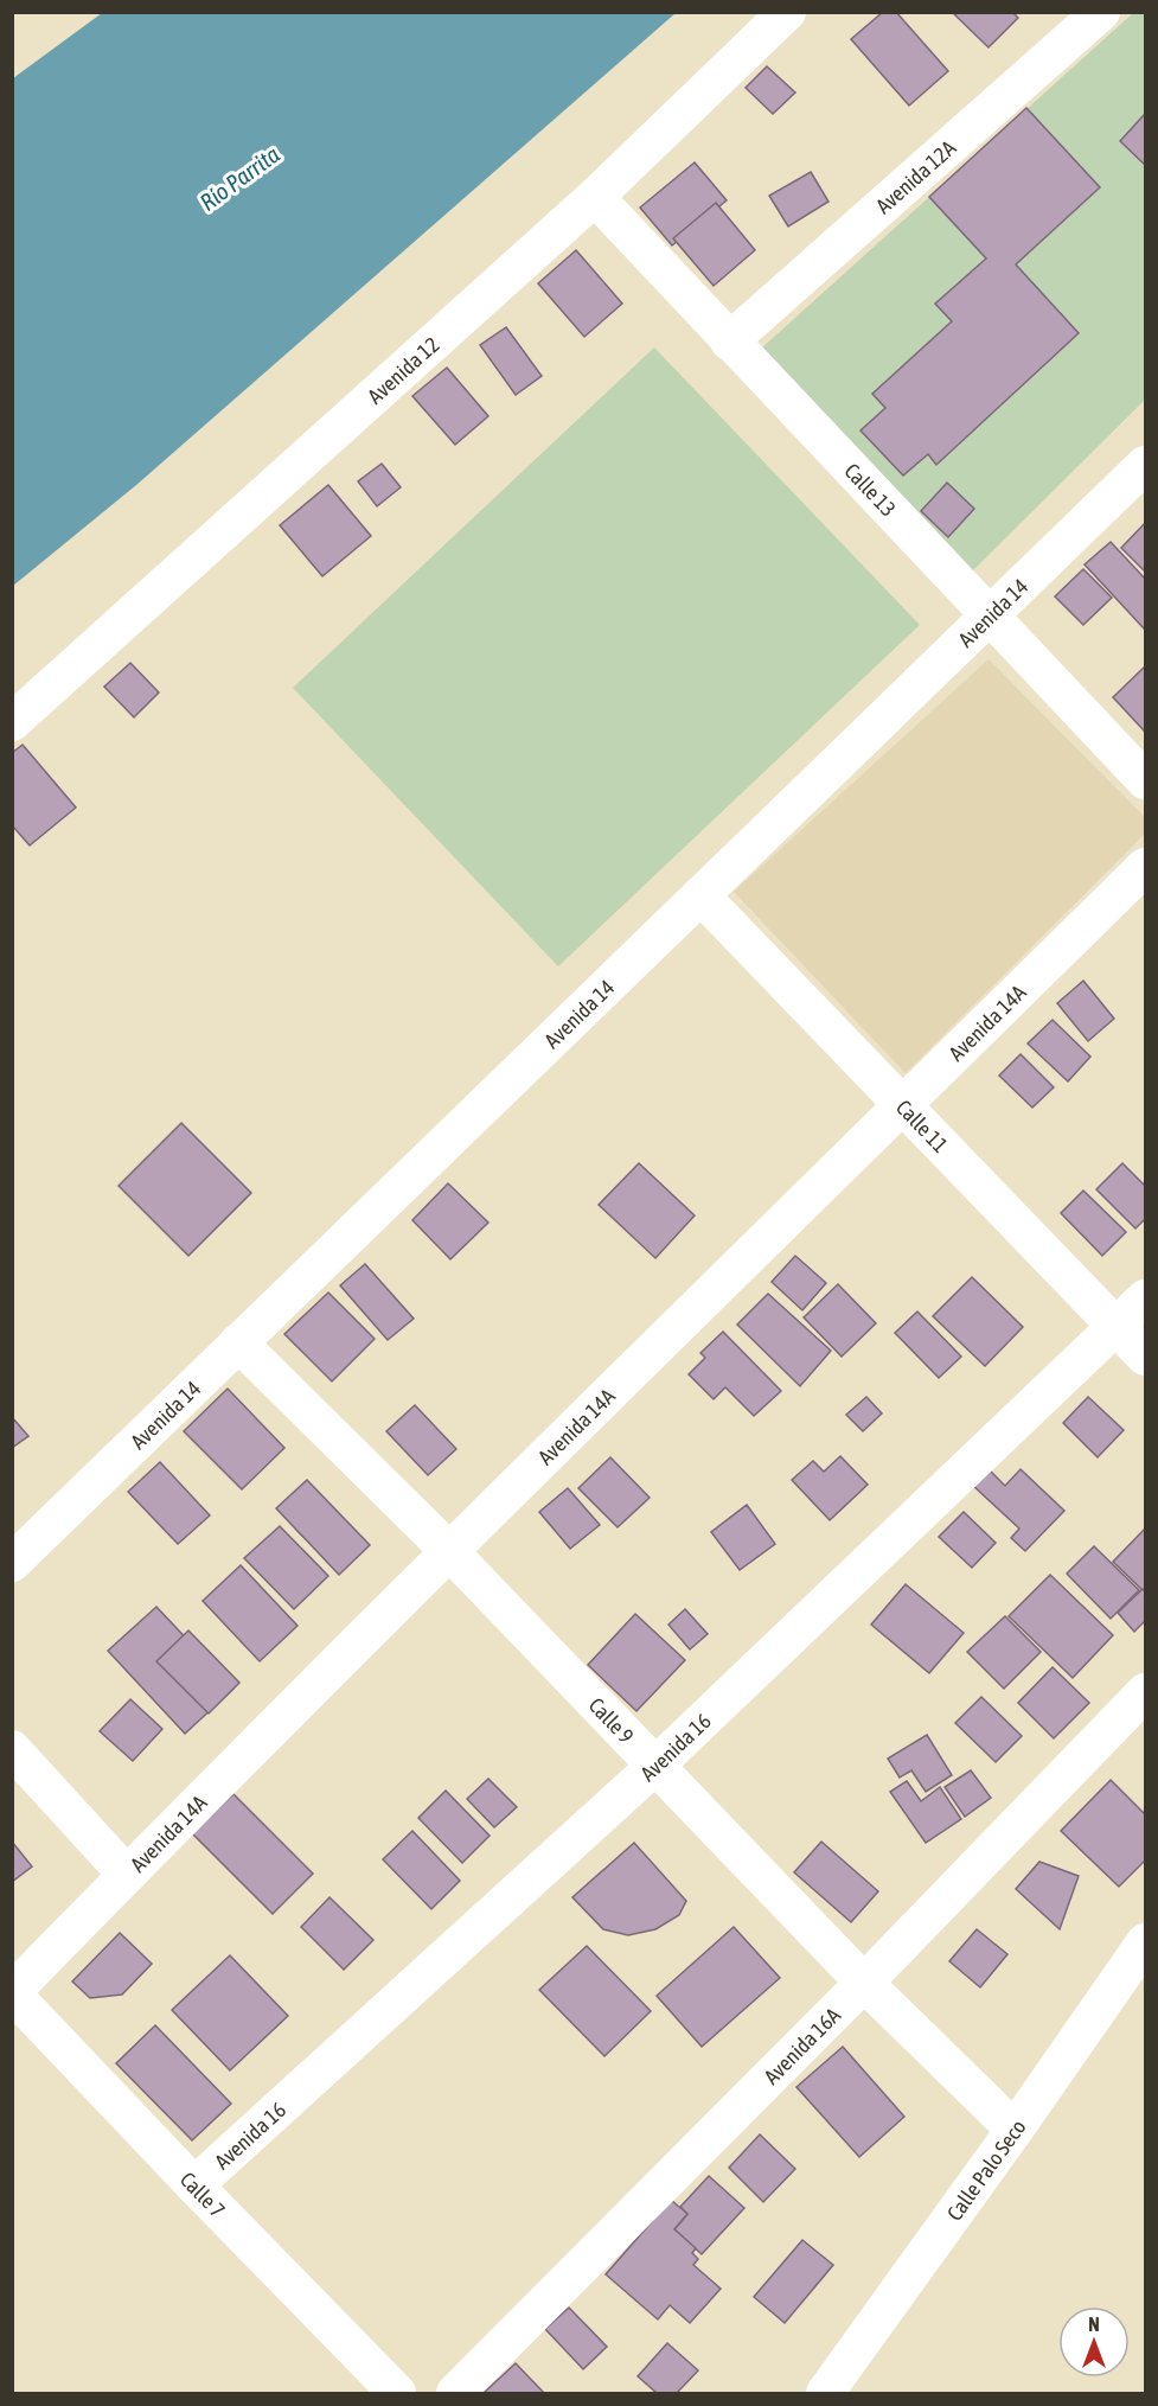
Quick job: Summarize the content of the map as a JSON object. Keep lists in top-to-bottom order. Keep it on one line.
{"streets":{"street":["Avenida 12A","Avenida 12","Calle 13","Avenida 14","Avenida 14A","Calle 11","Calle 9","Avenida 16","Avenida 16A","Calle Palo Seco","Calle 7"]},"crossings":[["Avenida 12A","Calle 13"],["Avenida 12","Calle 13"],["Calle 13","Avenida 14"],["Avenida 14","Calle 11"],["Avenida 14","Calle 9"],["Avenida 14A","Calle 11"],["Avenida 14A","Calle 9"],["Avenida 14A","Calle 7"],["Calle 11","Avenida 16"],["Calle 9","Avenida 16"],["Calle 9","Avenida 16A"],["Calle 9","Calle Palo Seco"],["Avenida 16","Calle 7"]],"water":["Río Parrita"],"north":"top"}
